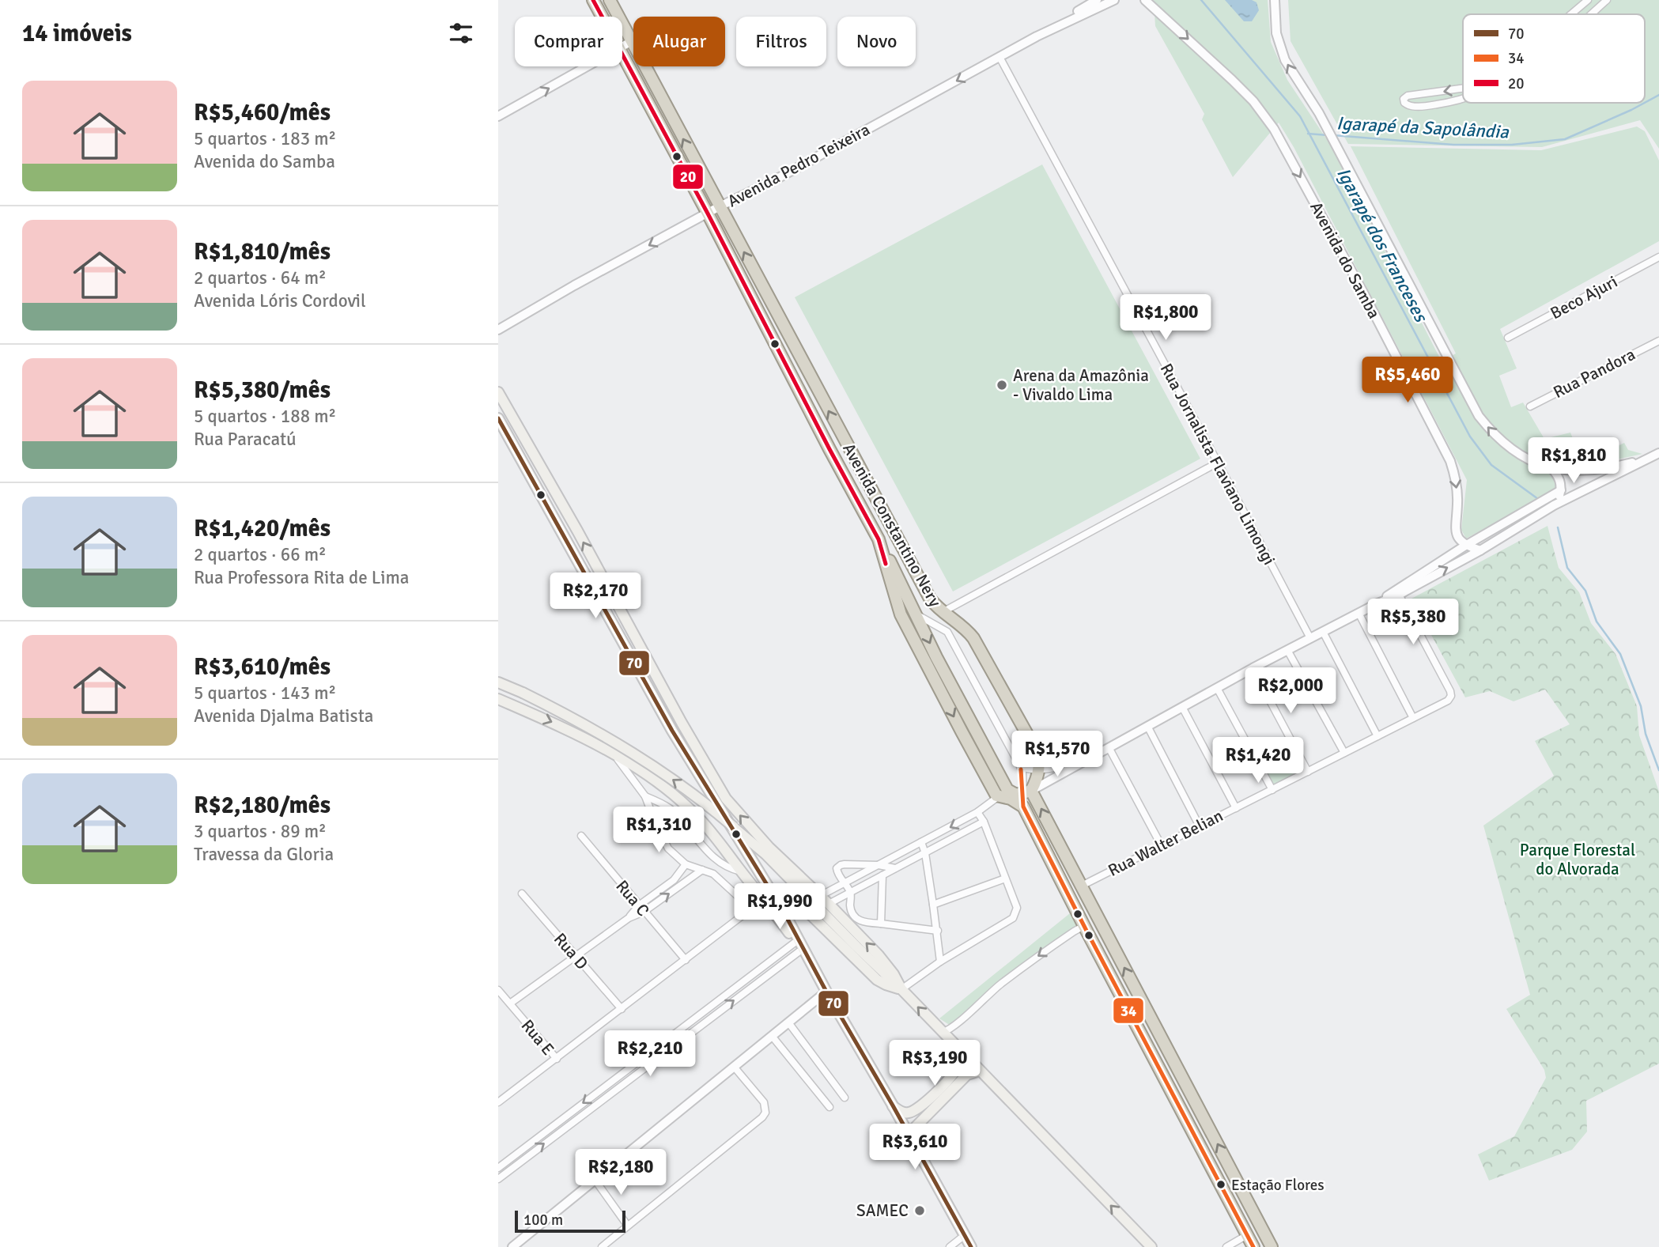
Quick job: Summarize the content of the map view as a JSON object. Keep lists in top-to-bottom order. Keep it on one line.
{"streets":{"highway":["Avenida Constantino Nery"],"street":["Avenida Pedro Teixeira","Avenida do Samba","Beco Ajuri","Rua Pandora","Rua Jornalista Flaviano Limongi","Rua Walter Belian","Rua C","Rua D","Rua E"]},"crossings":[["Avenida Pedro Teixeira","Rua Jornalista Flaviano Limongi"],["Avenida Pedro Teixeira","Avenida Constantino Nery"]],"one_way":["Avenida Pedro Teixeira"],"water":["Igarapé da Sapolândia","Igarapé dos Franceses"],"parks":["Parque Florestal do Alvorada"],"places":["Arena da Amazônia - Vivaldo Lima","Estação Flores","SAMEC"],"lines":["transit line 20","transit line 70","transit line 34"],"legend":["70","34","20"],"scale_bar":"100 m","page":{"heading":"14 imóveis","chip":["Comprar","Alugar","Filtros","Novo"],"list":[{"name":"R$5,460/mês","note":"5 quartos · 183 m² · Avenida do Samba"},{"name":"R$1,810/mês","note":"2 quartos · 64 m² · Avenida Lóris Cordovil"},{"name":"R$5,380/mês","note":"5 quartos · 188 m² · Rua Paracatú"},{"name":"R$1,420/mês","note":"2 quartos · 66 m² · Rua Professora Rita de Lima"},{"name":"R$3,610/mês","note":"5 quartos · 143 m² · Avenida Djalma Batista"},{"name":"R$2,180/mês","note":"3 quartos · 89 m² · Travessa da Gloria"}],"price":["R$1,800","R$5,460","R$1,810","R$2,170","R$5,380","R$2,000","R$1,570","R$1,420","R$1,310","R$1,990","R$2,210","R$3,190","R$3,610","R$2,180"],"scale":"100 m"}}
